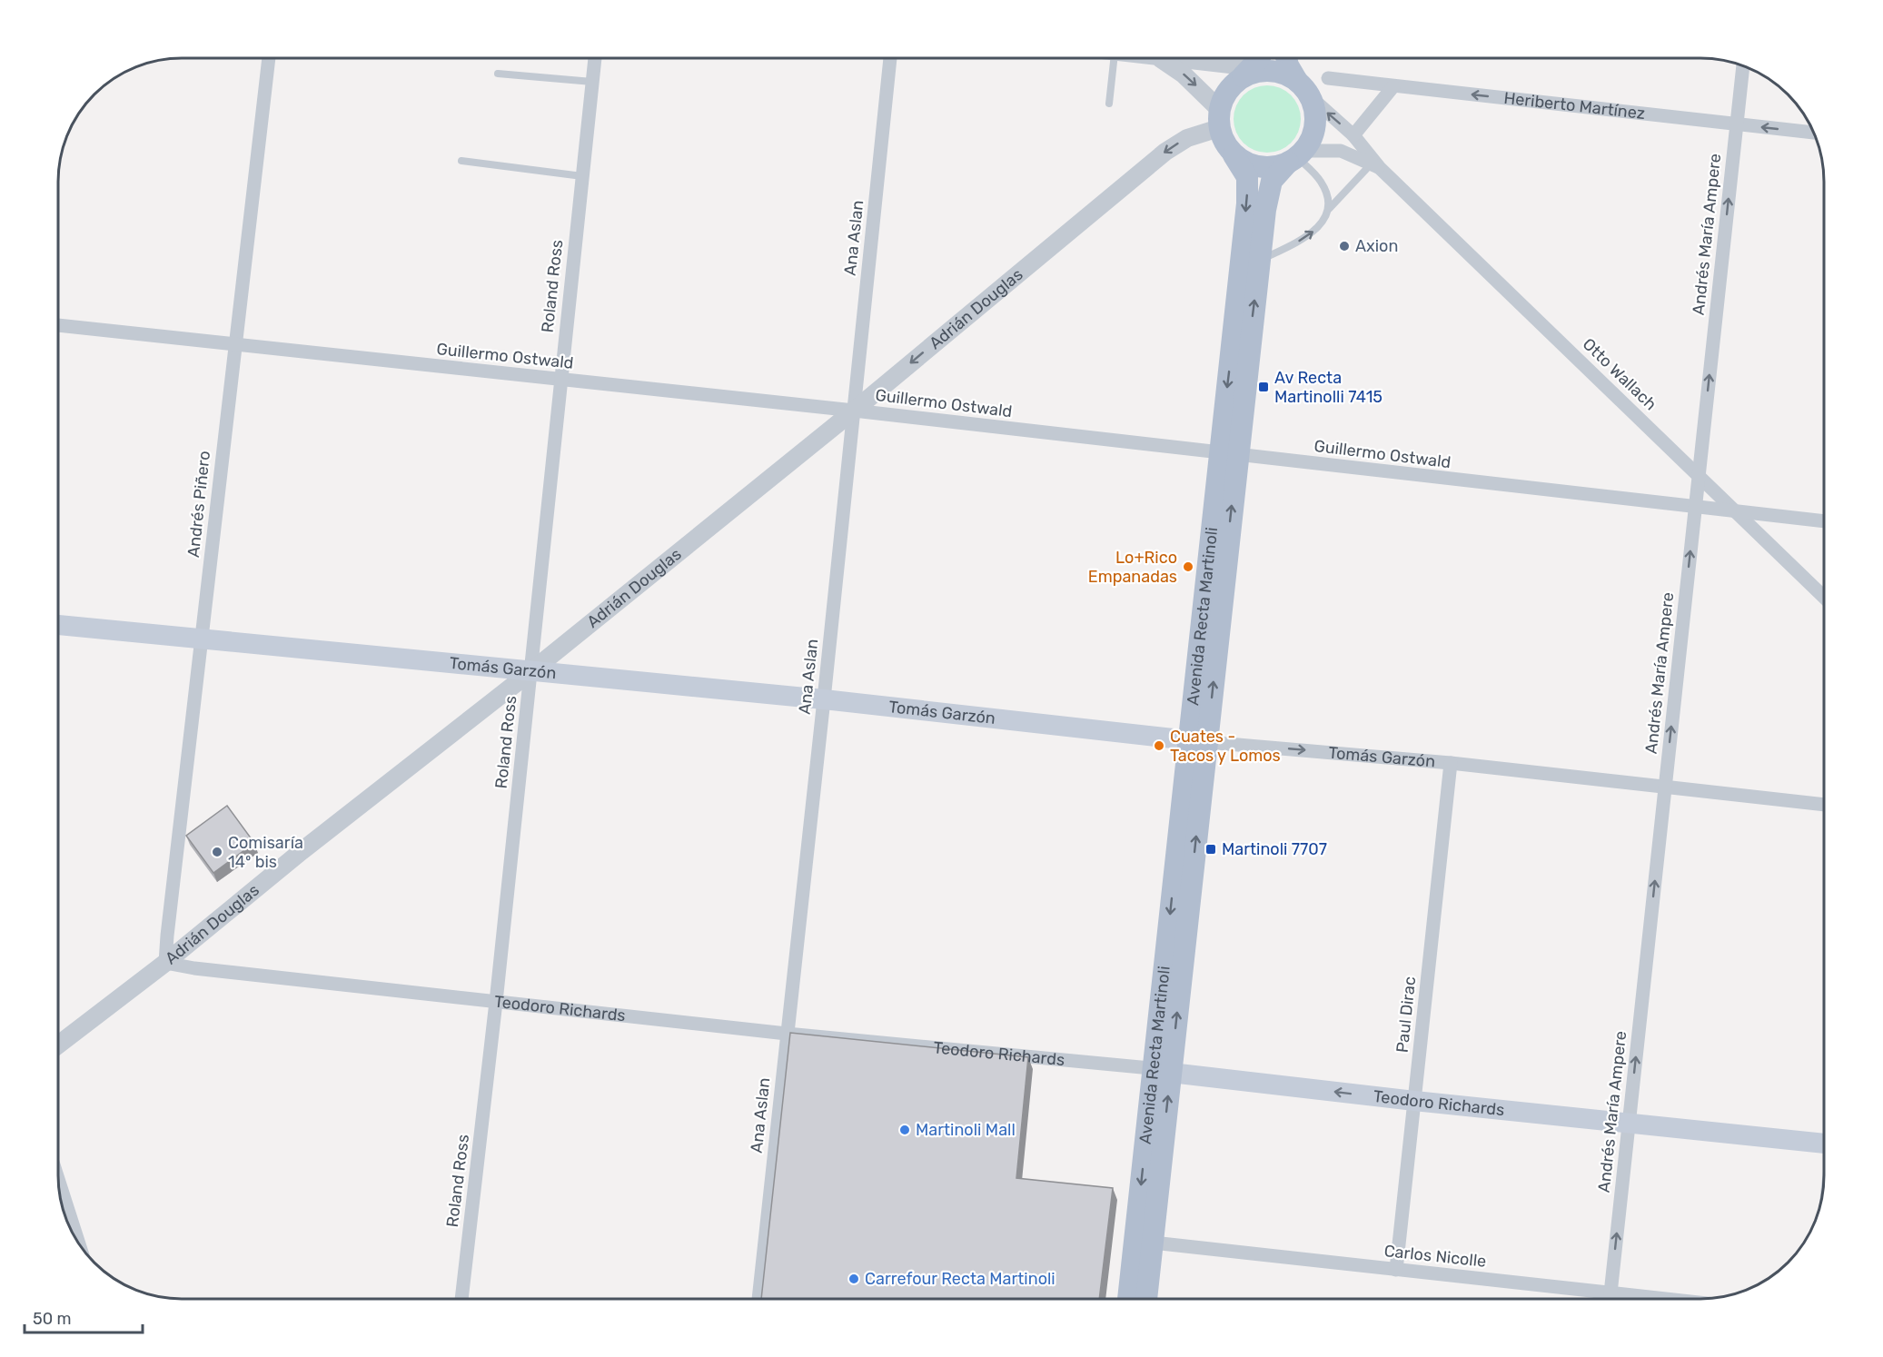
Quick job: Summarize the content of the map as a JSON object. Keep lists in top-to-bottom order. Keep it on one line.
{"streets":{"main road":["Avenida Recta Martinoli","Tomás Garzón","Teodoro Richards"],"street":["Heriberto Martínez","Andrés María Ampere","Ana Aslan","Roland Ross","Adrián Douglas","Guillermo Ostwald","Otto Wallach","Andrés Piñero","Paul Dirac","Carlos Nicolle"]},"crossings":[["Heriberto Martínez","Andrés María Ampere"],["Andrés María Ampere","Guillermo Ostwald"],["Andrés María Ampere","Otto Wallach"],["Andrés María Ampere","Tomás Garzón"],["Andrés María Ampere","Teodoro Richards"],["Andrés María Ampere","Carlos Nicolle"],["Ana Aslan","Adrián Douglas"],["Ana Aslan","Guillermo Ostwald"],["Ana Aslan","Tomás Garzón"],["Ana Aslan","Teodoro Richards"],["Roland Ross","Adrián Douglas"],["Roland Ross","Guillermo Ostwald"],["Roland Ross","Tomás Garzón"],["Roland Ross","Teodoro Richards"],["Adrián Douglas","Guillermo Ostwald"],["Adrián Douglas","Otto Wallach"],["Adrián Douglas","Andrés Piñero"],["Adrián Douglas","Avenida Recta Martinoli"],["Adrián Douglas","Tomás Garzón"],["Adrián Douglas","Teodoro Richards"],["Guillermo Ostwald","Otto Wallach"],["Guillermo Ostwald","Andrés Piñero"],["Guillermo Ostwald","Avenida Recta Martinoli"],["Otto Wallach","Avenida Recta Martinoli"],["Andrés Piñero","Tomás Garzón"],["Andrés Piñero","Teodoro Richards"],["Avenida Recta Martinoli","Tomás Garzón"],["Avenida Recta Martinoli","Teodoro Richards"],["Avenida Recta Martinoli","Carlos Nicolle"],["Tomás Garzón","Paul Dirac"],["Teodoro Richards","Paul Dirac"],["Paul Dirac","Carlos Nicolle"]],"one_way":["Heriberto Martínez","Andrés María Ampere"],"places":{"other":["Axion","Lo+Rico Empanadas","Cuates - Tacos y Lomos","Comisaría 14º bis","Martinoli Mall","Carrefour Recta Martinoli"],"transit":["Av Recta Martinolli 7415","Martinoli 7707"]},"scale_bar":"50 m"}
